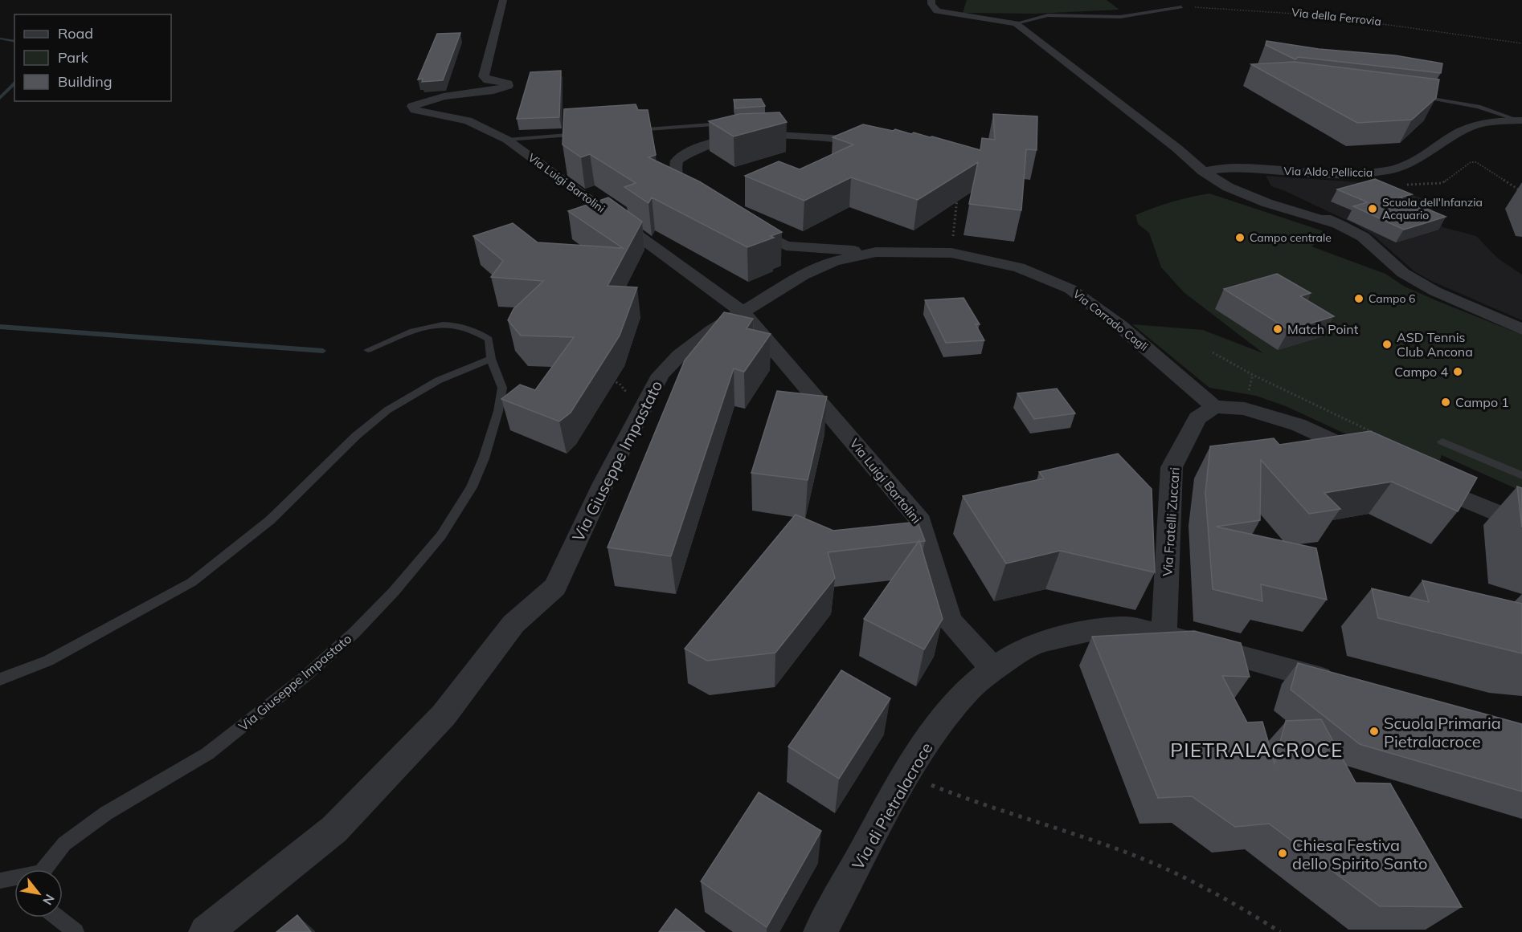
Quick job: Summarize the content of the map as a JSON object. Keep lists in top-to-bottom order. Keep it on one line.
{"streets":{"street":["Via Aldo Pelliccia","Via Luigi Bartolini","Via Corrado Cagli","Via Giuseppe Impastato","Via Fratelli Zuccari","Via di Pietralacroce"],"path":["Via della Ferrovia"]},"crossings":[["Via Luigi Bartolini","Via Giuseppe Impastato"],["Via Luigi Bartolini","Via di Pietralacroce"],["Via Corrado Cagli","Via Fratelli Zuccari"],["Via Fratelli Zuccari","Via di Pietralacroce"]],"districts":["PIETRALACROCE"],"places":["Scuola dell'Infanzia Acquario","Campo centrale","Campo 6","Match Point","ASD Tennis Club Ancona","Campo 4","Campo 1","Scuola Primaria Pietralacroce","Chiesa Festiva dello Spirito Santo"],"legend":["Road","Park","Building"],"north":"bottom right"}
